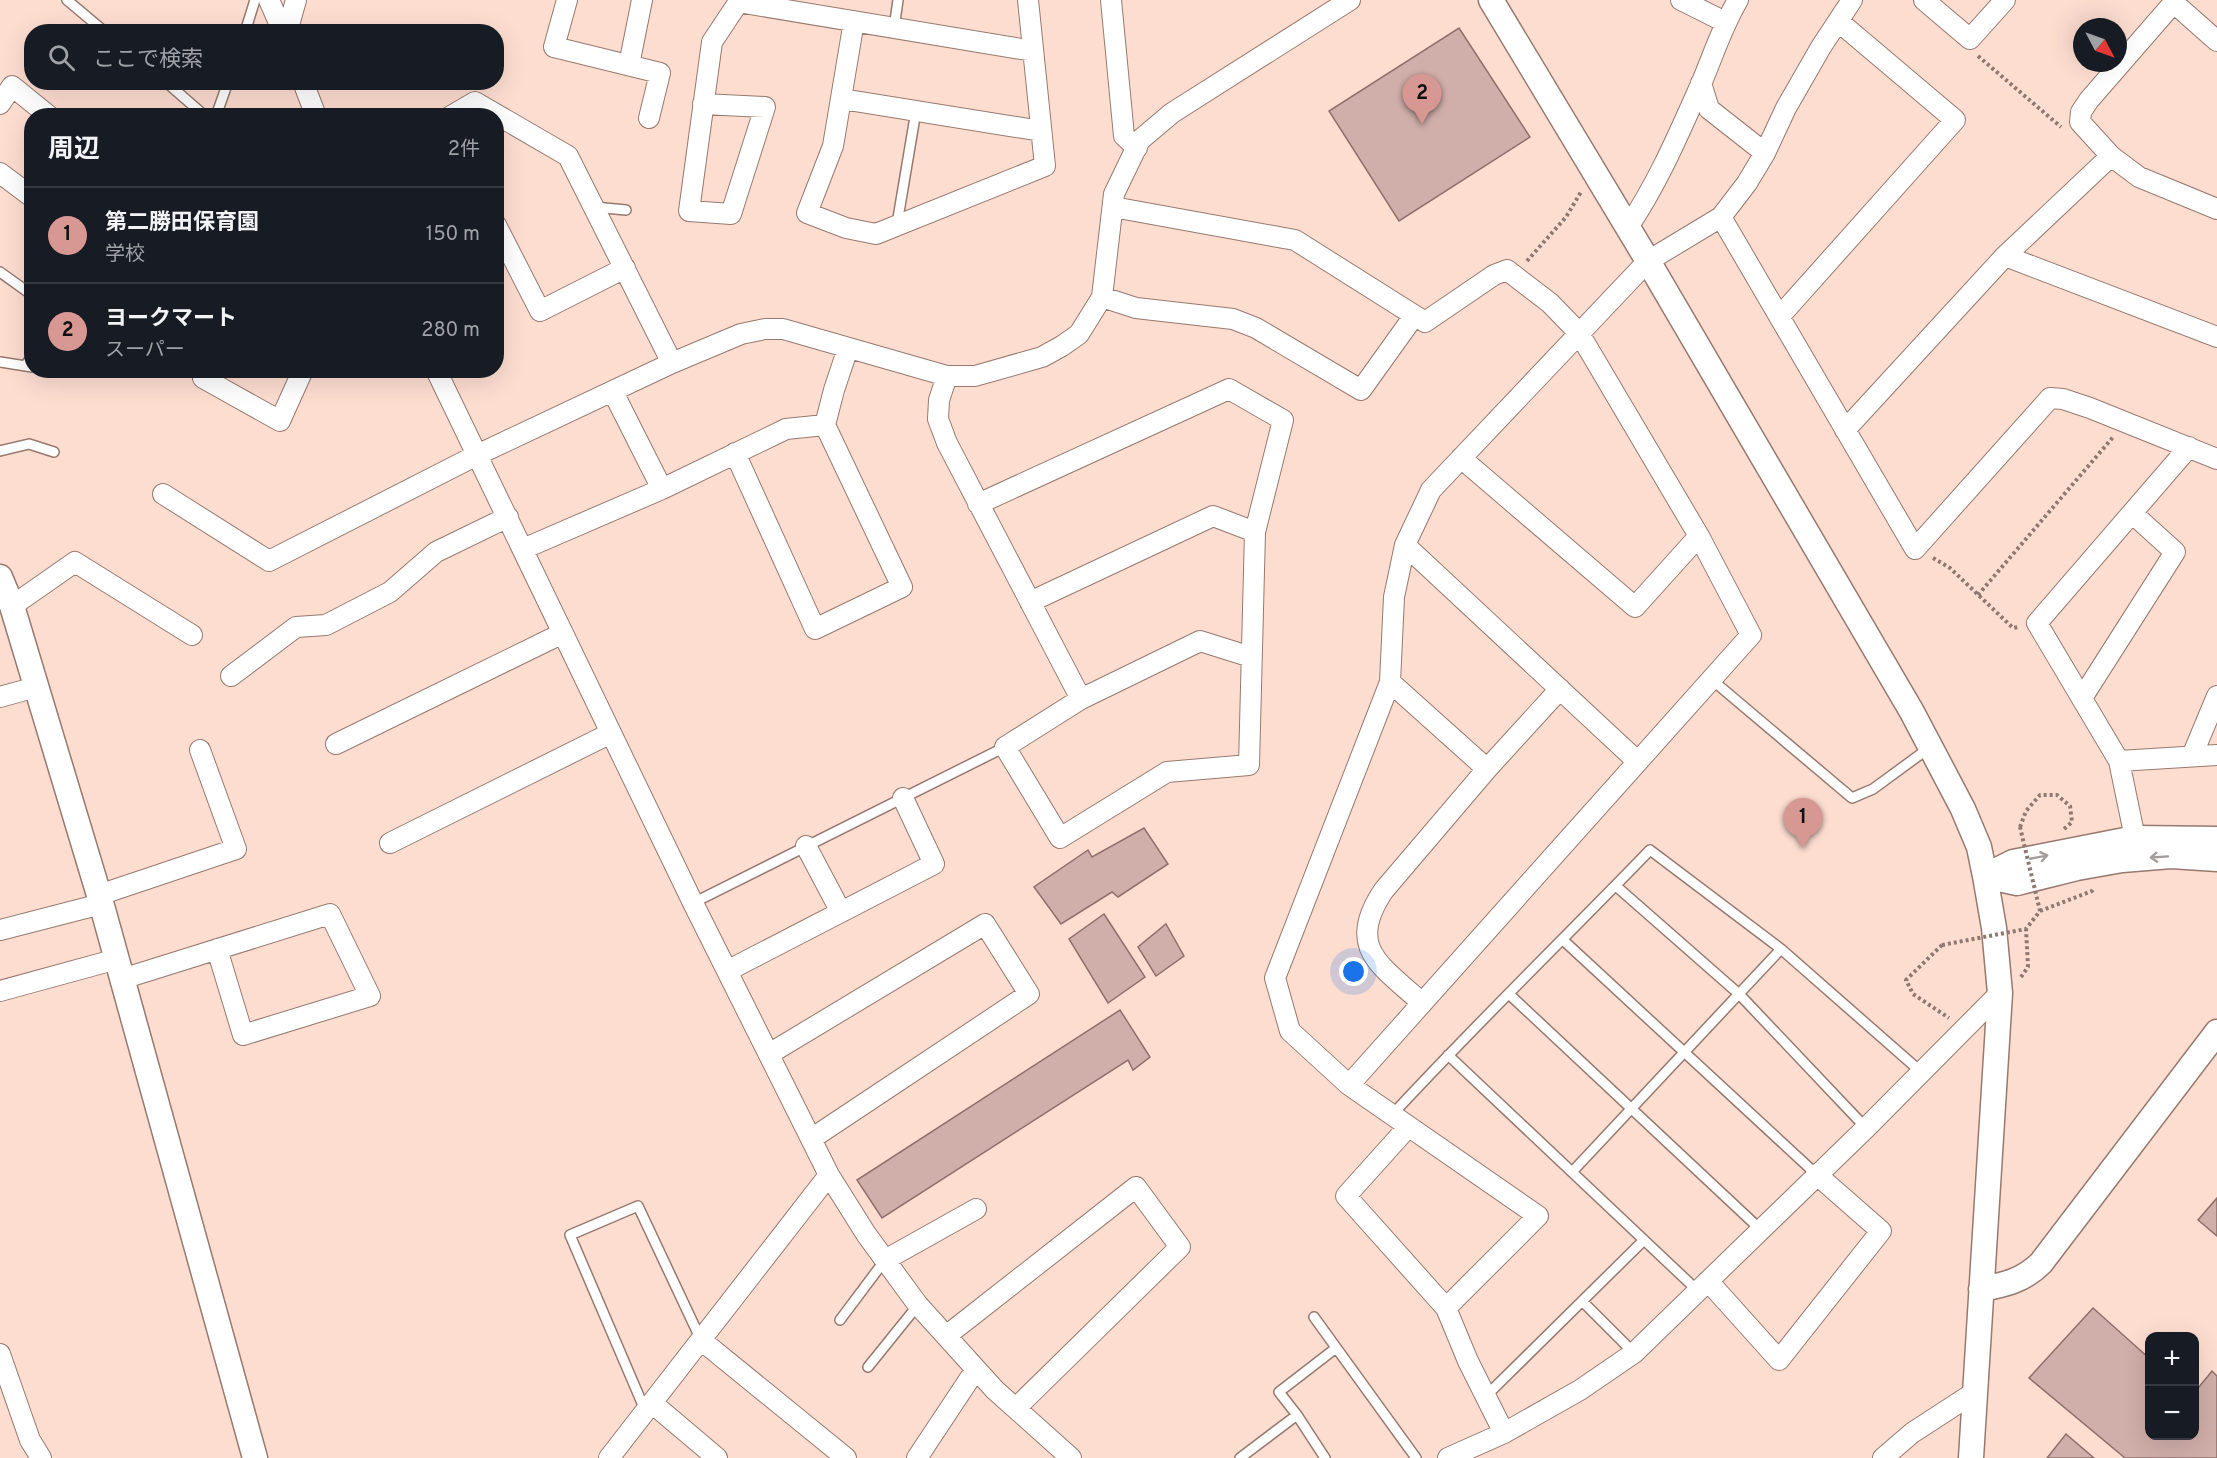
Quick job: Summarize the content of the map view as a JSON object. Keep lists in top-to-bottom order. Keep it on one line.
{"north":"bottom right","page":{"search":"ここで検索","pins":["2","1"],"heading":["周辺","2件"],"list":[{"mark":"1","name":"第二勝田保育園","note":"学校","value":"150 m"},{"mark":"2","name":"ヨークマート","note":"スーパー","value":"280 m"}],"map_buttons":["+","−"]}}
